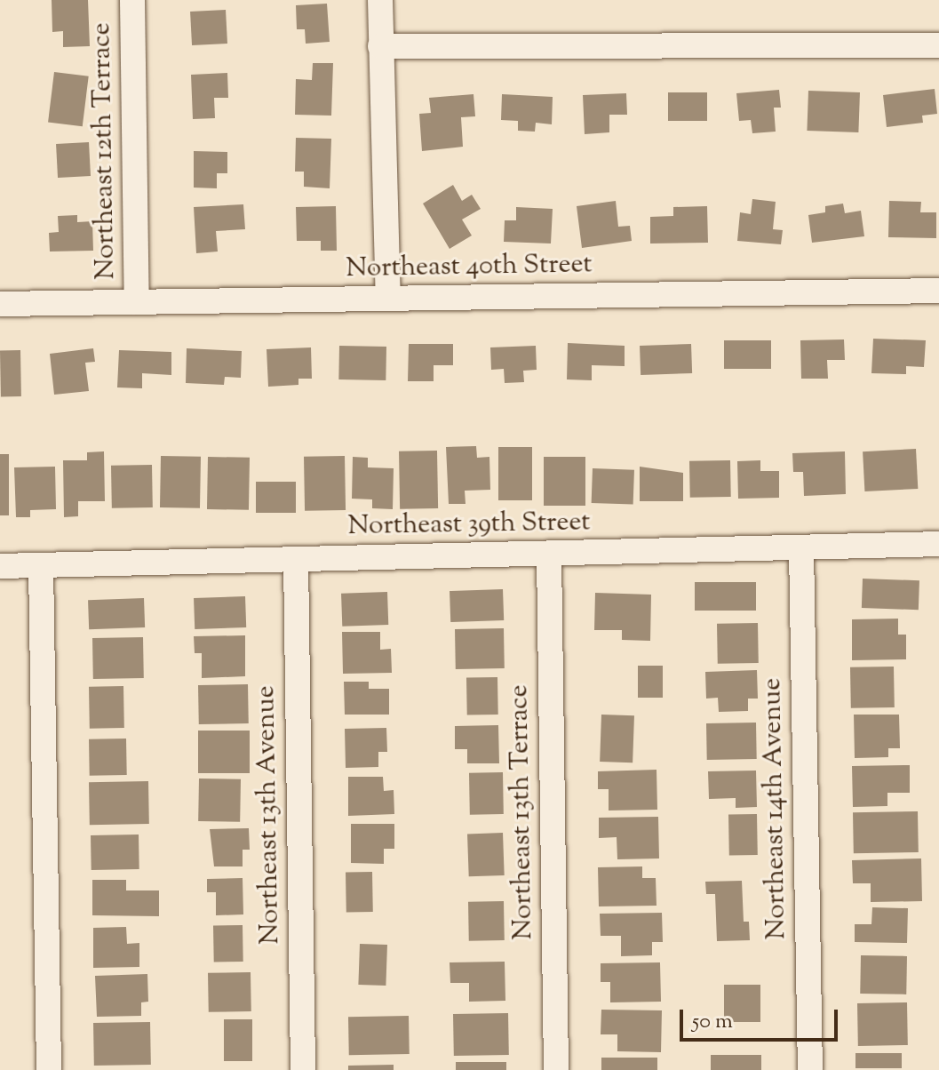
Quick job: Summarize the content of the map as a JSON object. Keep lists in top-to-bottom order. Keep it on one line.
{"streets":{"street":["Northeast 12th Terrace","Northeast 40th Street","Northeast 39th Street","Northeast 14th Avenue","Northeast 13th Terrace","Northeast 13th Avenue"]},"crossings":[["Northeast 12th Terrace","Northeast 40th Street"],["Northeast 39th Street","Northeast 14th Avenue"],["Northeast 39th Street","Northeast 13th Terrace"],["Northeast 39th Street","Northeast 13th Avenue"]],"scale_bar":"50 m"}
